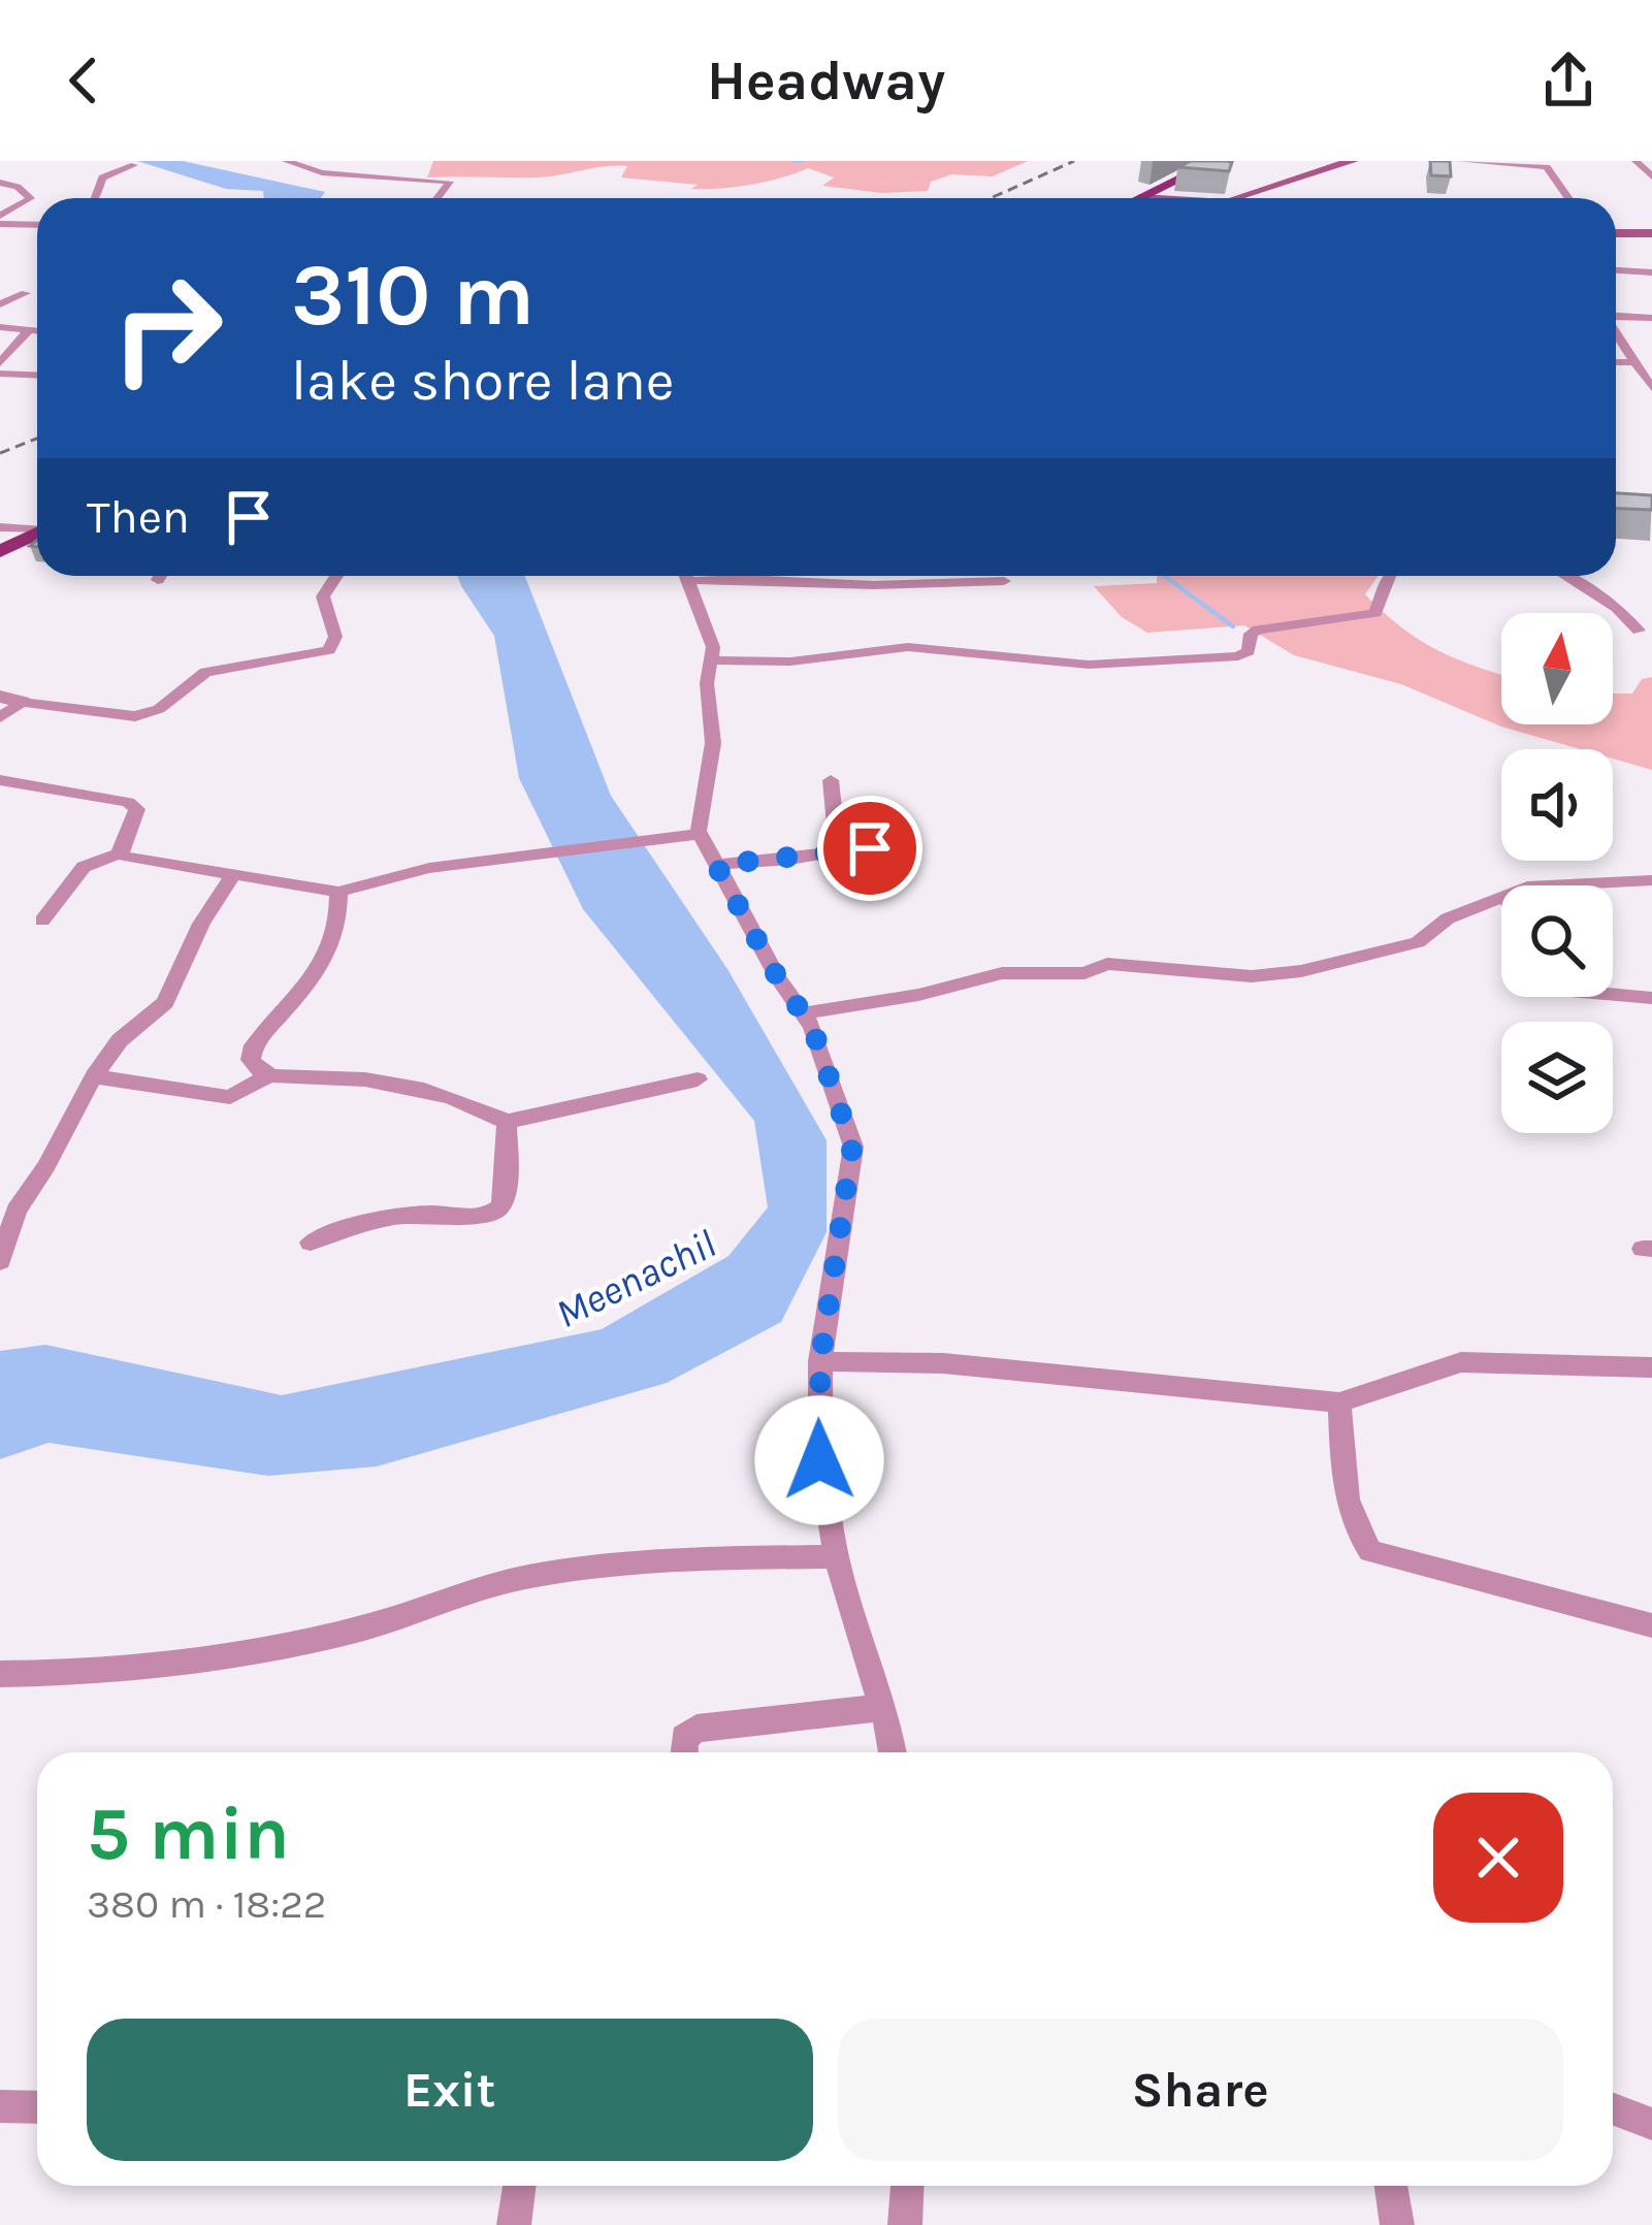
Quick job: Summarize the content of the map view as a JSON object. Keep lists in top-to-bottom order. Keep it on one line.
{"water":["Meenachil"],"north":"top","page":{"header":"Headway","turn":["310 m","lake shore lane"],"then":"Then","heading":["5 min","380 m · 18:22"],"buttons":["Exit","Share"]}}
